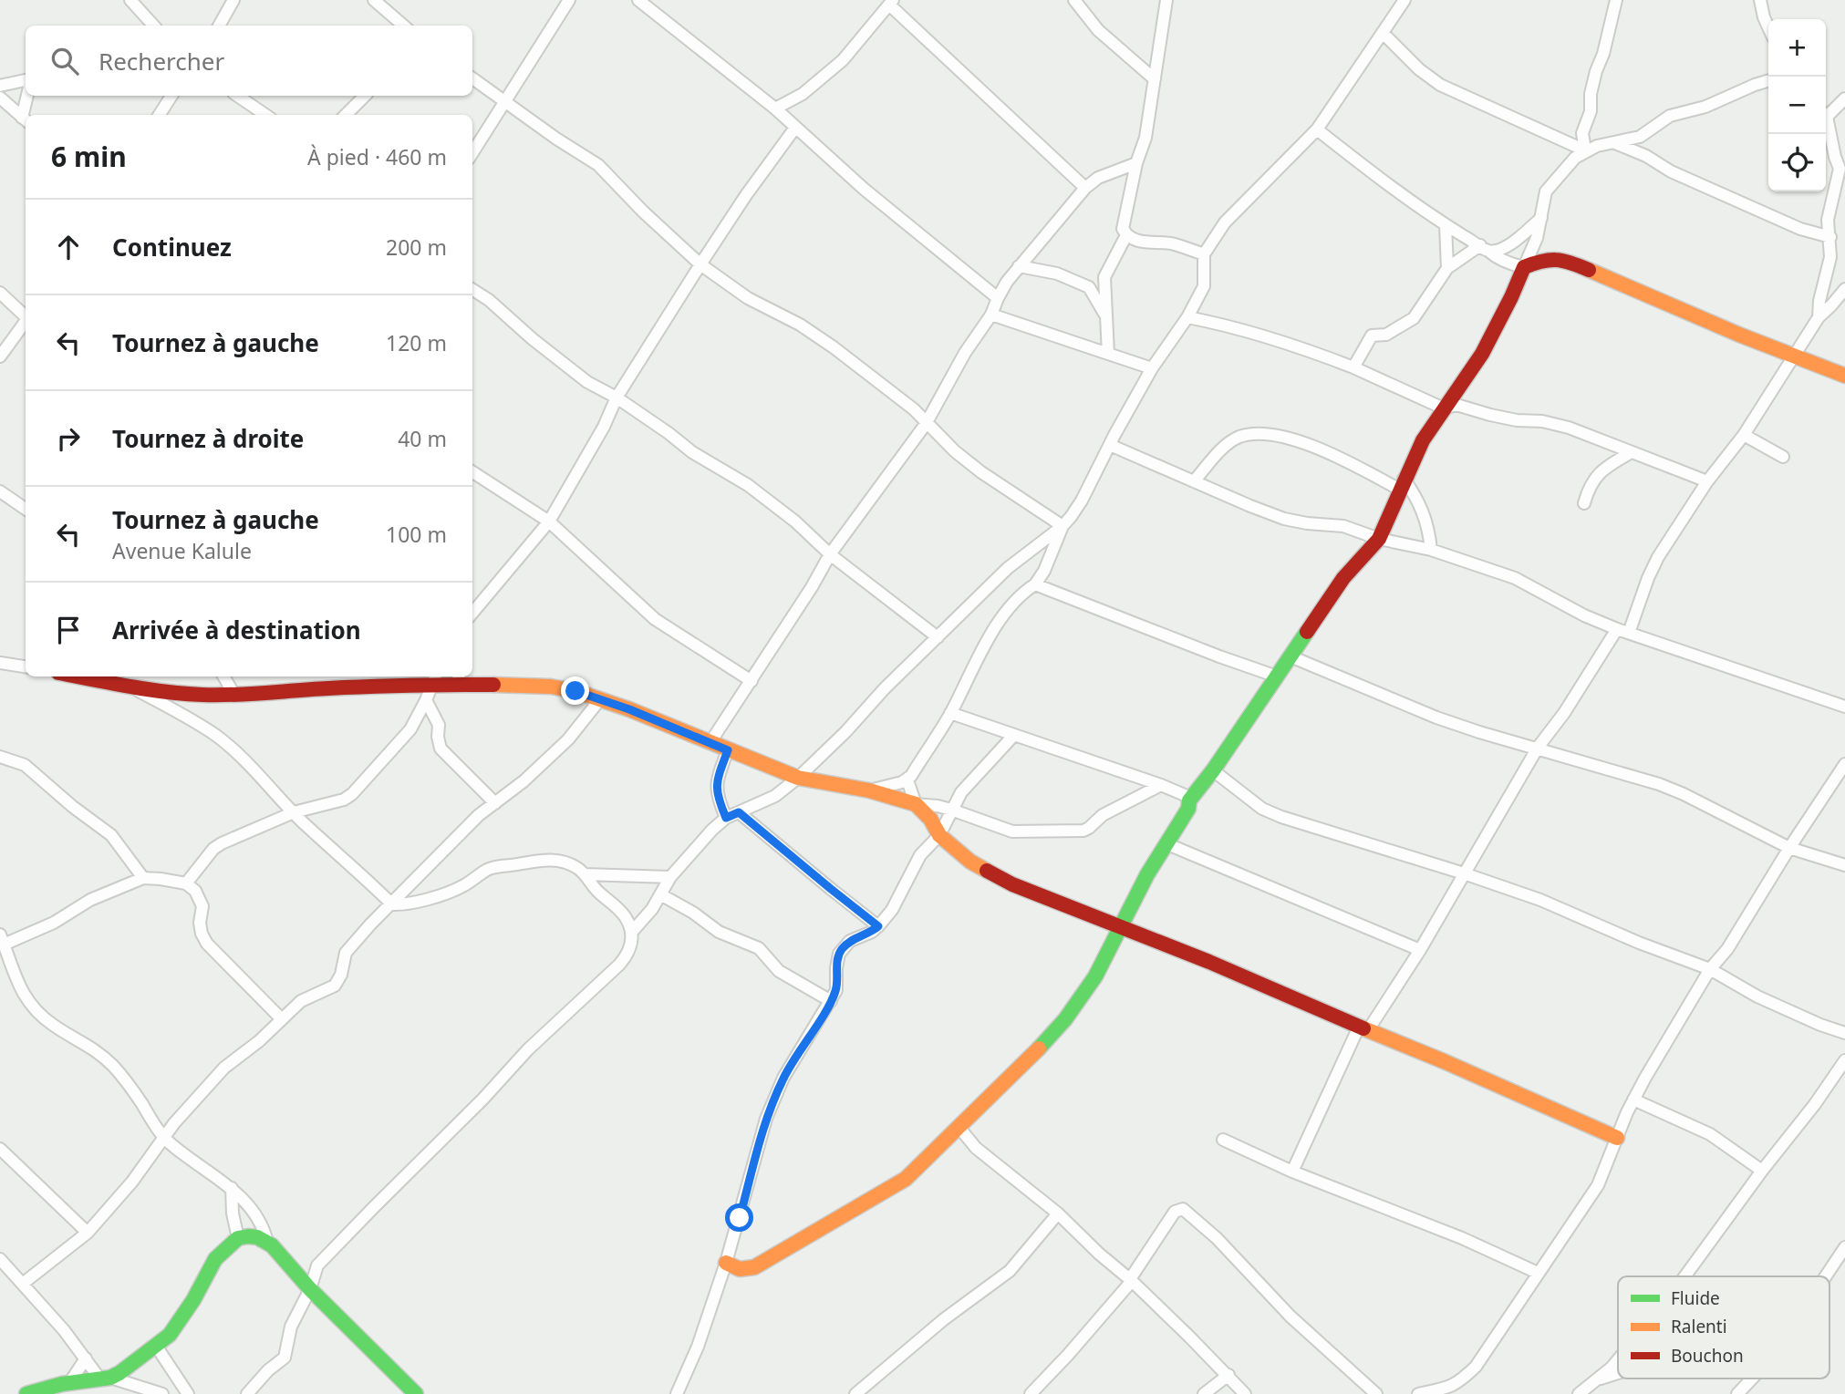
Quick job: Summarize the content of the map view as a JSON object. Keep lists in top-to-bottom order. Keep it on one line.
{"legend":["Fluide","Ralenti","Bouchon"],"page":{"map_buttons":["+","−"],"search":"Rechercher","heading":["6 min","À pied · 460 m"],"list":[["Continuez","200 m"],["Tournez à gauche","120 m"],["Tournez à droite","40 m"],["Tournez à gauche","Avenue Kalule","100 m"],"Arrivée à destination"]}}
